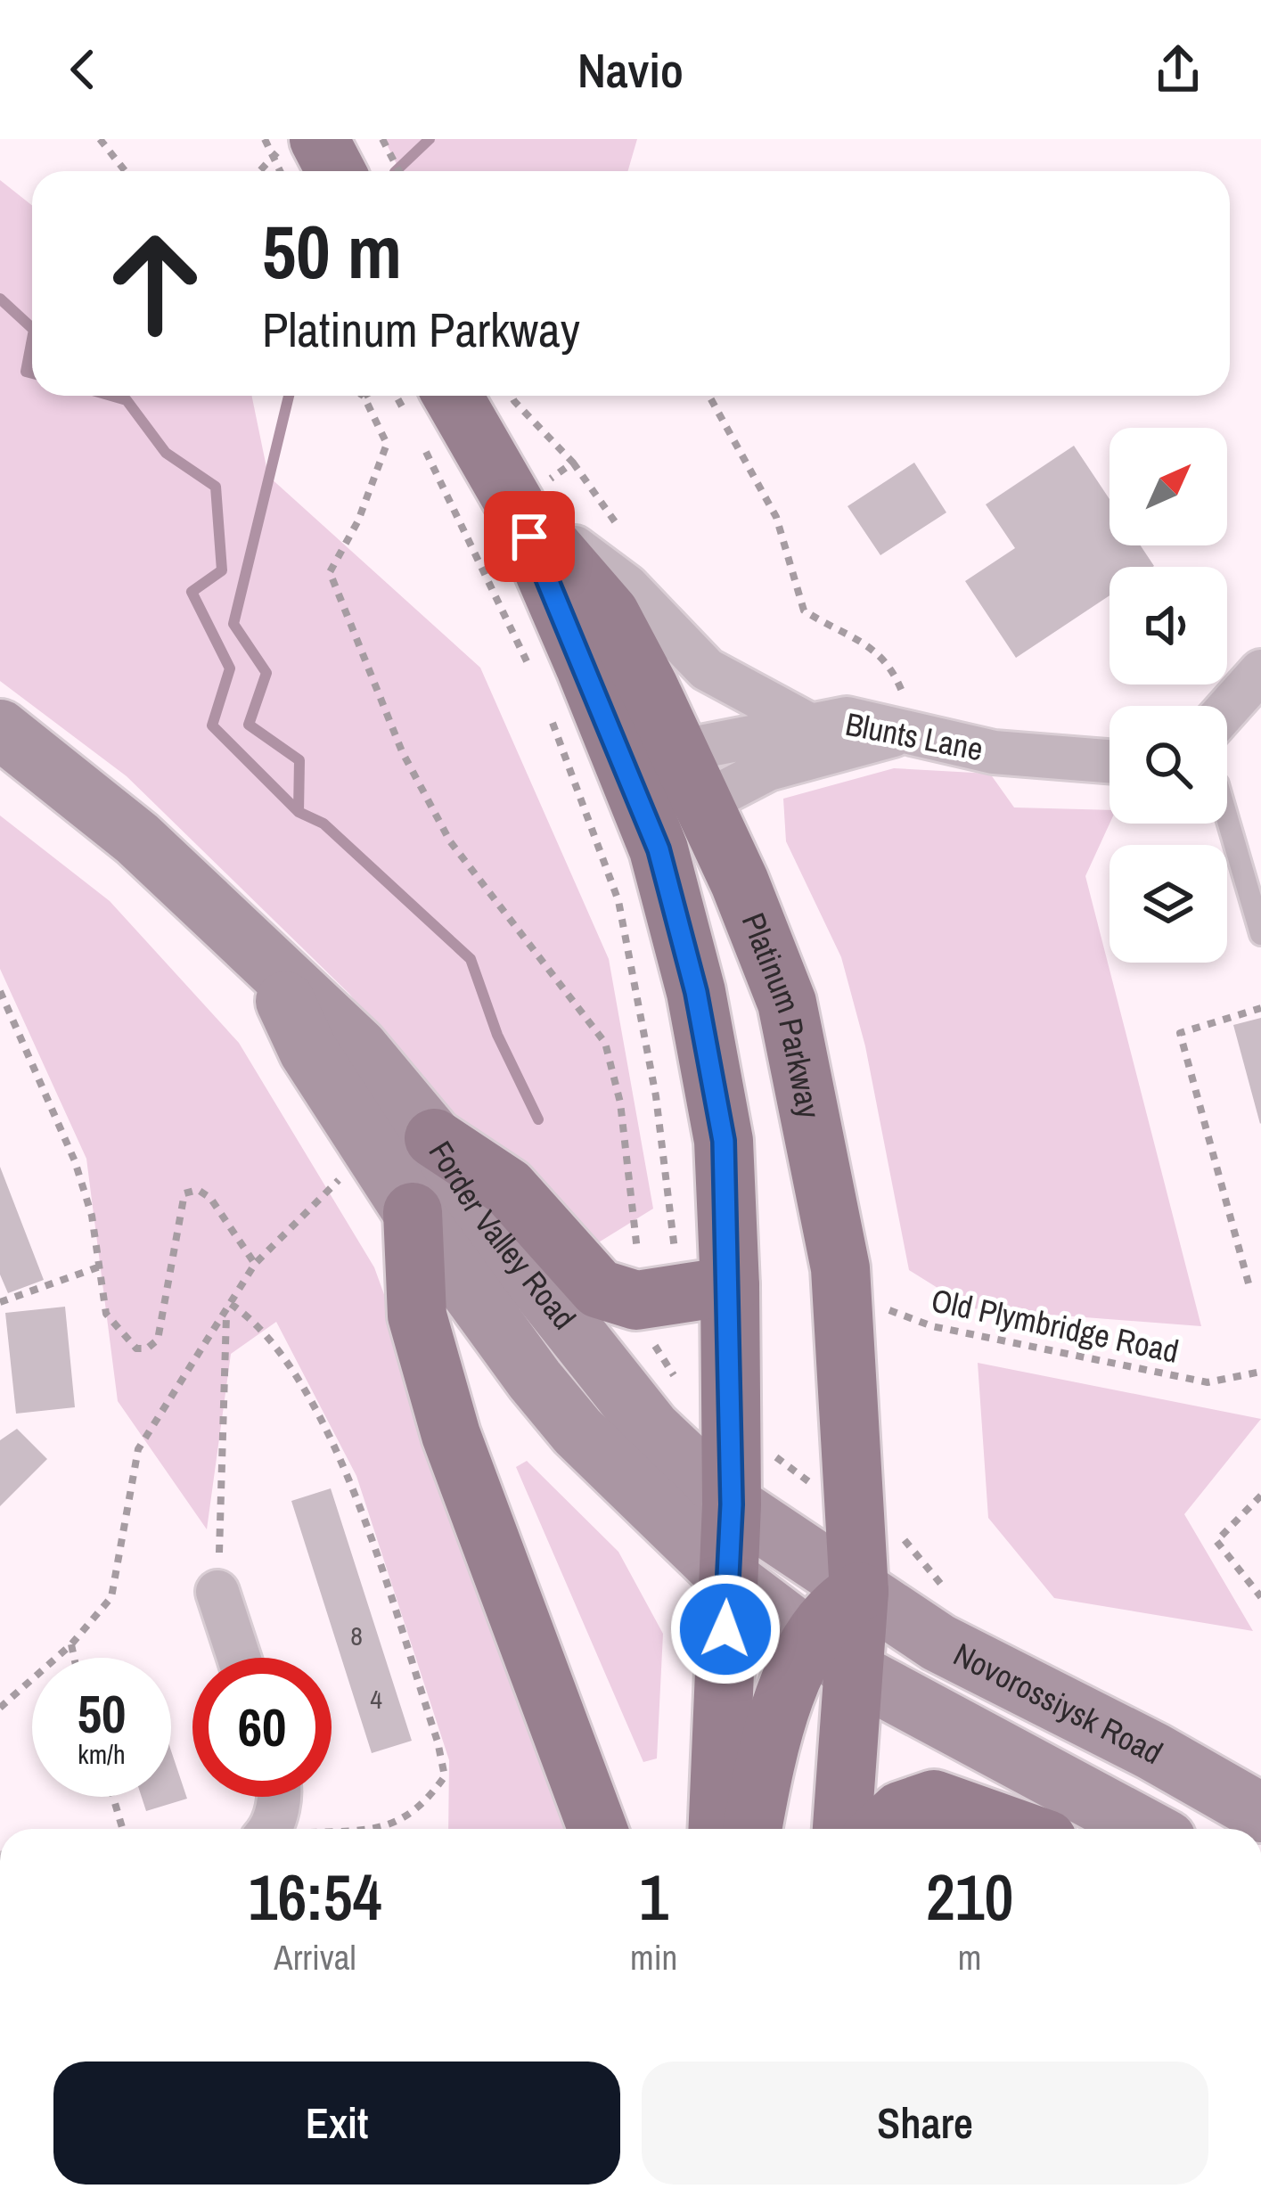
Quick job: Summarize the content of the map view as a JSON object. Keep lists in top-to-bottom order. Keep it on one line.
{"streets":{"main road":["Platinum Parkway","Forder Valley Road","Novorossiysk Road"],"street":["Blunts Lane"],"path":["Old Plymbridge Road"]},"crossings":[["Blunts Lane","Platinum Parkway"],["Platinum Parkway","Forder Valley Road"],["Platinum Parkway","Old Plymbridge Road"],["Platinum Parkway","Novorossiysk Road"],["Forder Valley Road","Novorossiysk Road"]],"house_numbers":["8","4"],"north":"top right","page":{"header":"Navio","turn":["50 m","Platinum Parkway"],"speed":"50 km/h","limit":"60","eta":["16:54","Arrival","1","min","210","m"],"buttons":["Exit","Share"]}}
